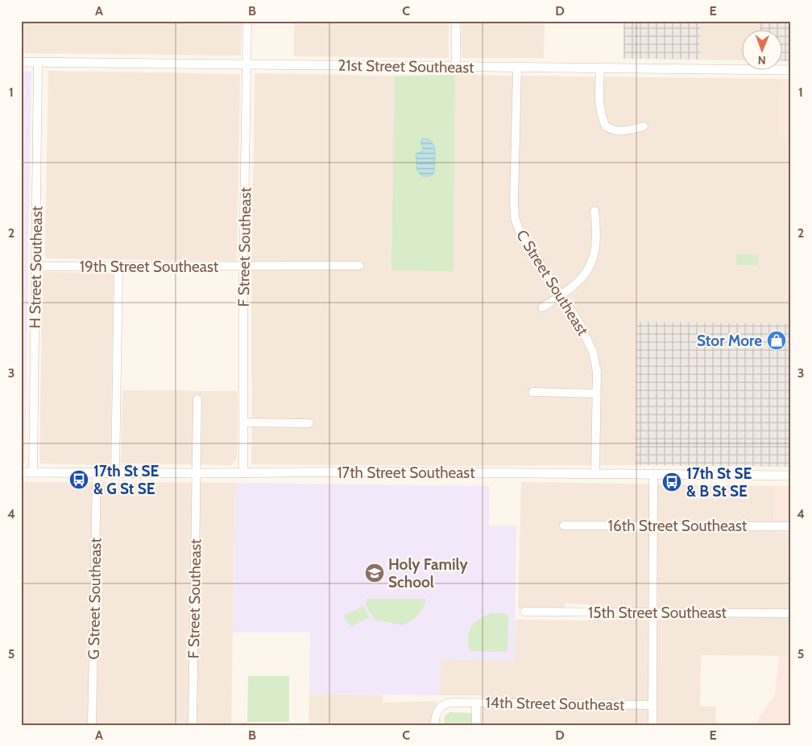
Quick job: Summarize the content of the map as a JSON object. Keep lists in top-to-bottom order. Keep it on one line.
{"streets":{"street":["21st Street Southeast","F Street Southeast","19th Street Southeast","H Street Southeast","C Street Southeast","17th Street Southeast","16th Street Southeast","G Street Southeast","15th Street Southeast","14th Street Southeast"]},"crossings":[["21st Street Southeast","F Street Southeast"],["21st Street Southeast","H Street Southeast"],["21st Street Southeast","C Street Southeast"],["F Street Southeast","19th Street Southeast"],["F Street Southeast","17th Street Southeast"],["19th Street Southeast","H Street Southeast"],["H Street Southeast","17th Street Southeast"],["C Street Southeast","17th Street Southeast"],["17th Street Southeast","G Street Southeast"]],"places":{"shop":["Stor More"],"bus stop":["17th St SE & G St SE","17th St SE & B St SE"],"school or university":["Holy Family School"]},"north":"bottom","grid":{"columns":["A","B","C","D","E"],"rows":["1","2","3","4","5"]}}
